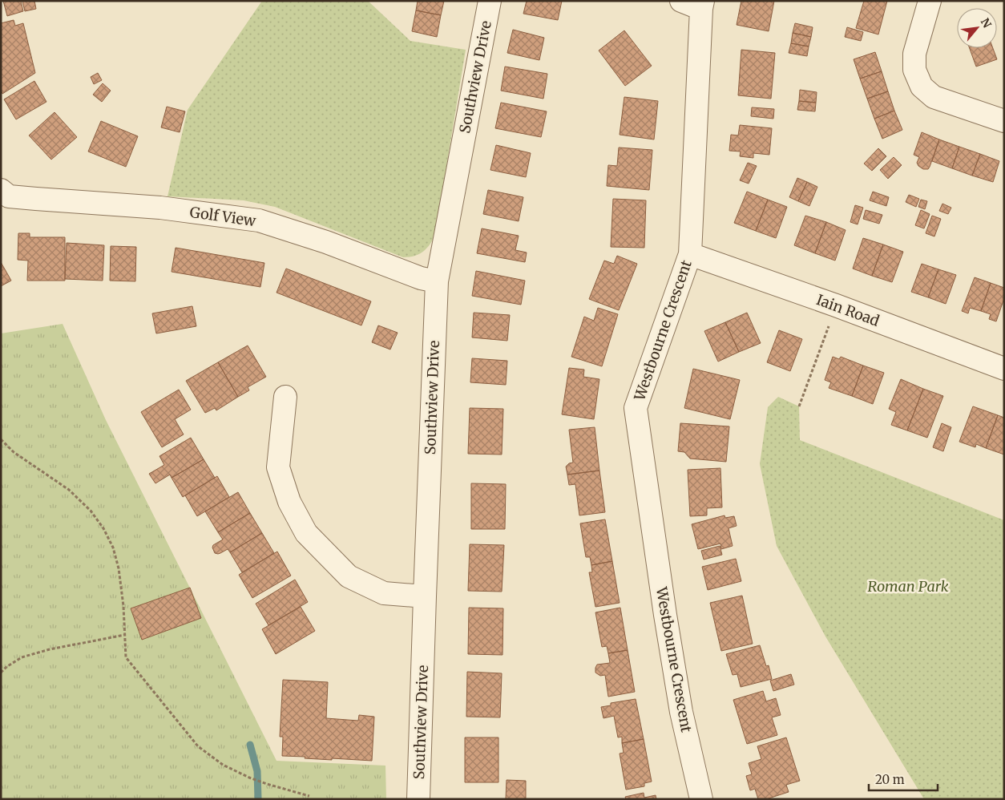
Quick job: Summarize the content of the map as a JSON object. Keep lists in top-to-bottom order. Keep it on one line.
{"streets":{"street":["Southview Drive","Golf View","Iain Road","Westbourne Crescent"]},"crossings":[["Southview Drive","Golf View"],["Iain Road","Westbourne Crescent"]],"parks":["Roman Park"],"scale_bar":"20 m","north":"top right"}
